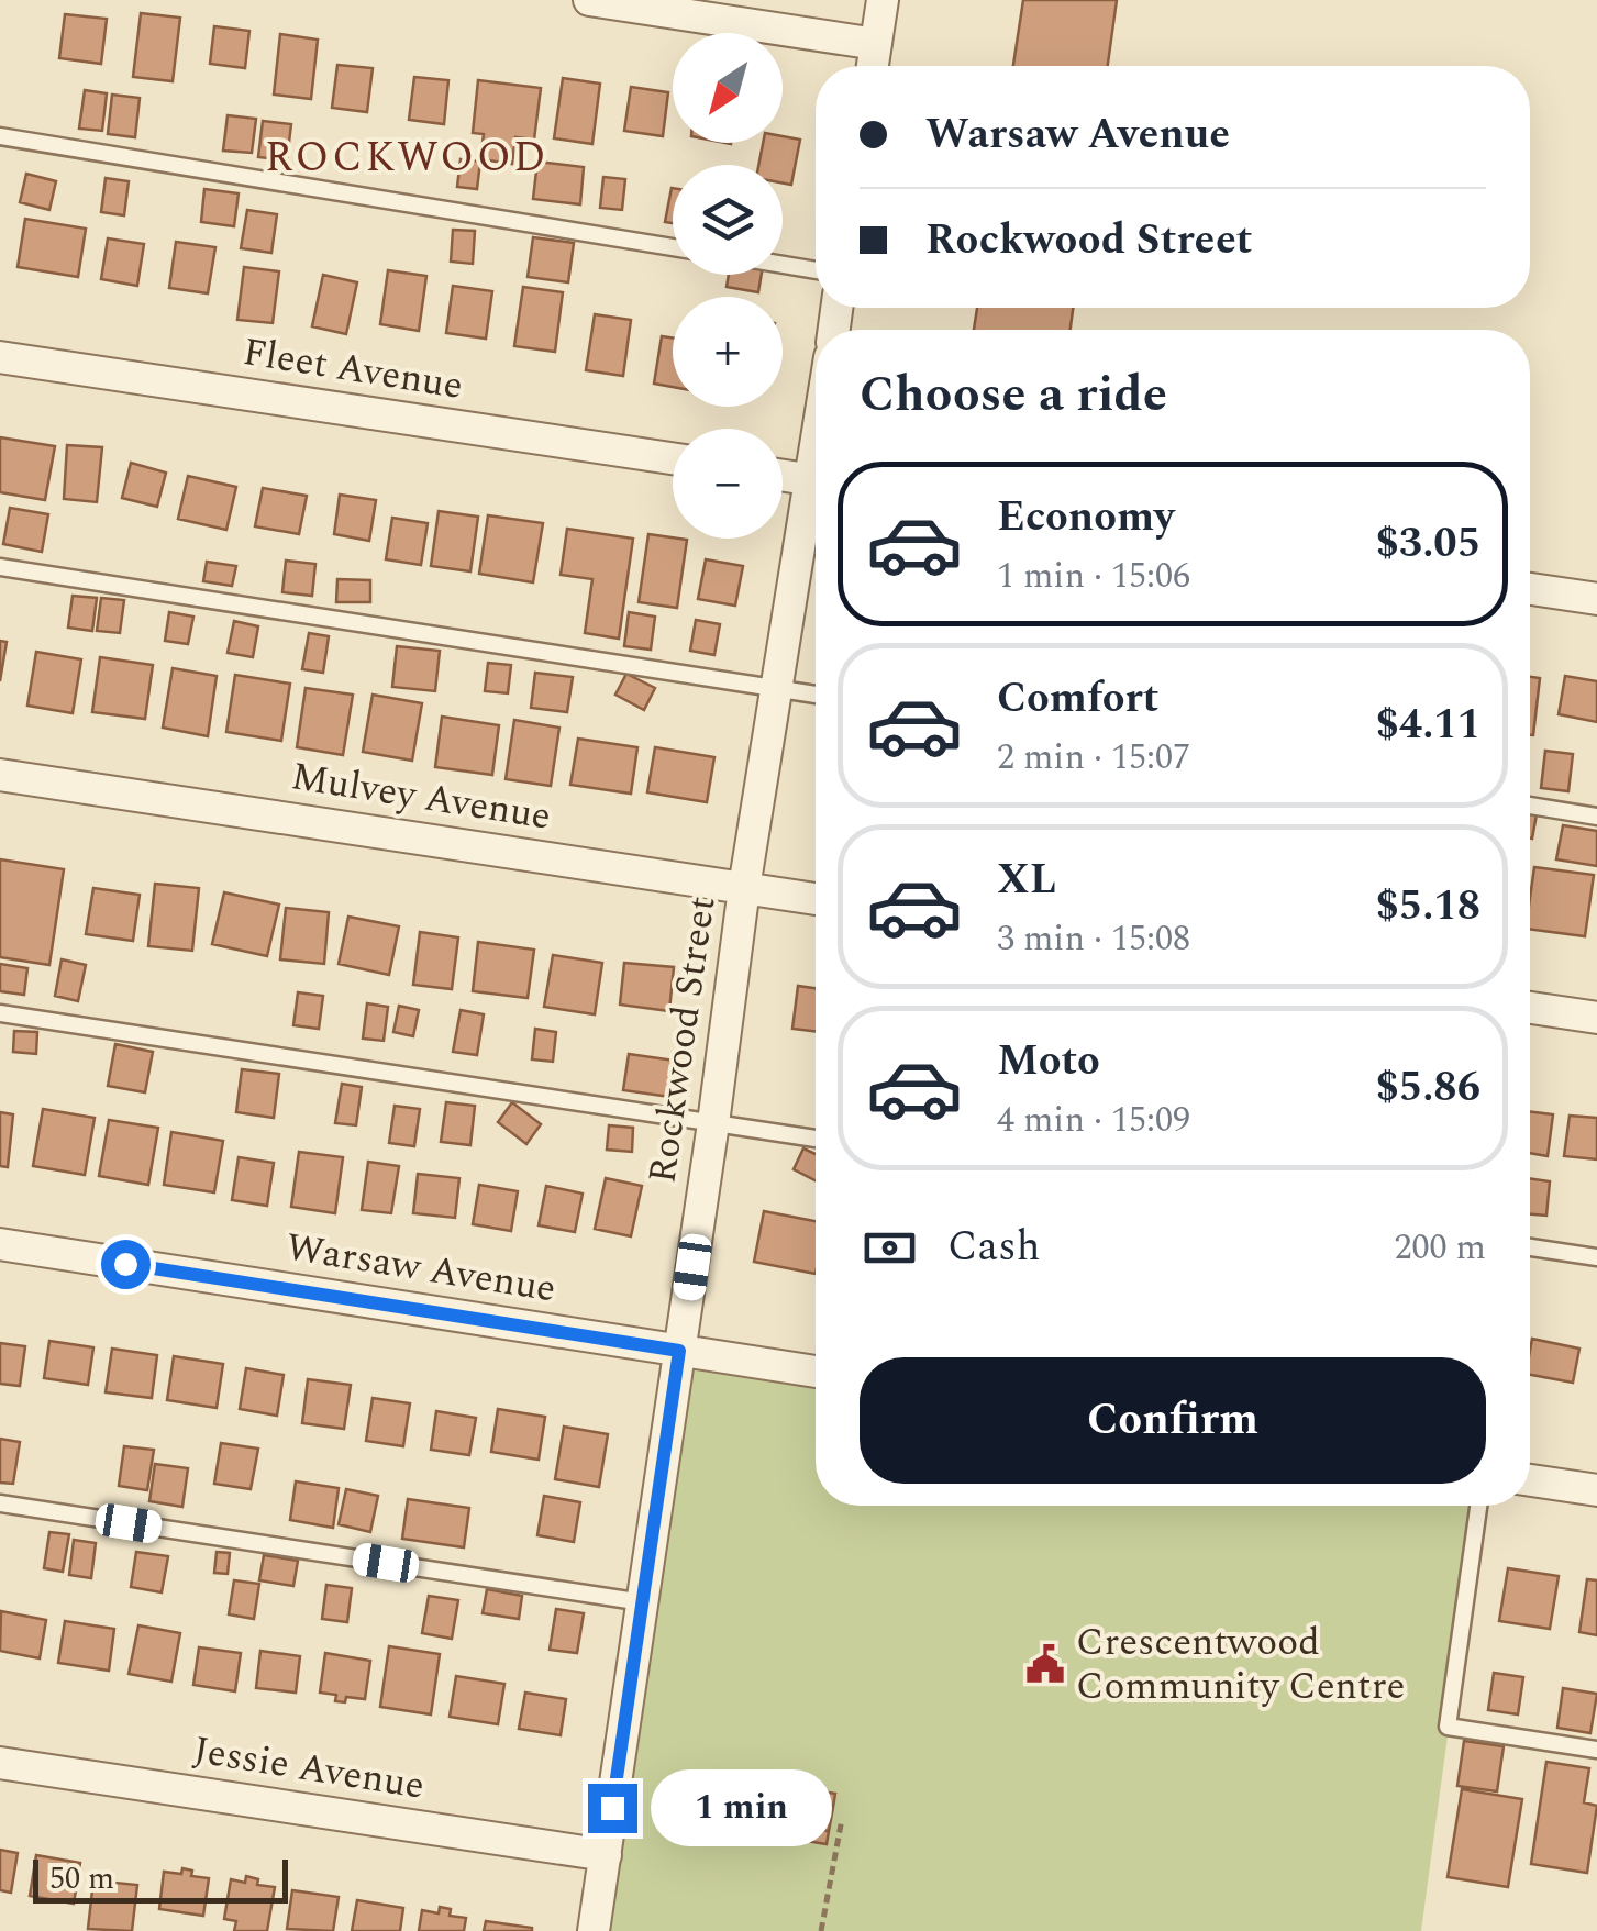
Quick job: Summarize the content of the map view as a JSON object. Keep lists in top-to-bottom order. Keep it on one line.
{"streets":{"street":["Fleet Avenue","Mulvey Avenue","Rockwood Street","Warsaw Avenue","Jessie Avenue"]},"crossings":[["Mulvey Avenue","Rockwood Street"],["Rockwood Street","Warsaw Avenue"],["Rockwood Street","Jessie Avenue"]],"districts":["ROCKWOOD"],"places":{"public building":["Crescentwood Community Centre"]},"scale_bar":"50 m","north":"bottom left","page":{"map_buttons":["+","−"],"banner":["Warsaw Avenue","Rockwood Street"],"heading":"Choose a ride","list":[{"name":"Economy","note":"1 min · 15:06","value":"$3.05"},{"name":"Comfort","note":"2 min · 15:07","value":"$4.11"},{"name":"XL","note":"3 min · 15:08","value":"$5.18"},{"name":"Moto","note":"4 min · 15:09","value":"$5.86"}],"pay":["Cash","200 m"],"buttons":"Confirm","bubble":"1 min","scale":"50 m"}}
